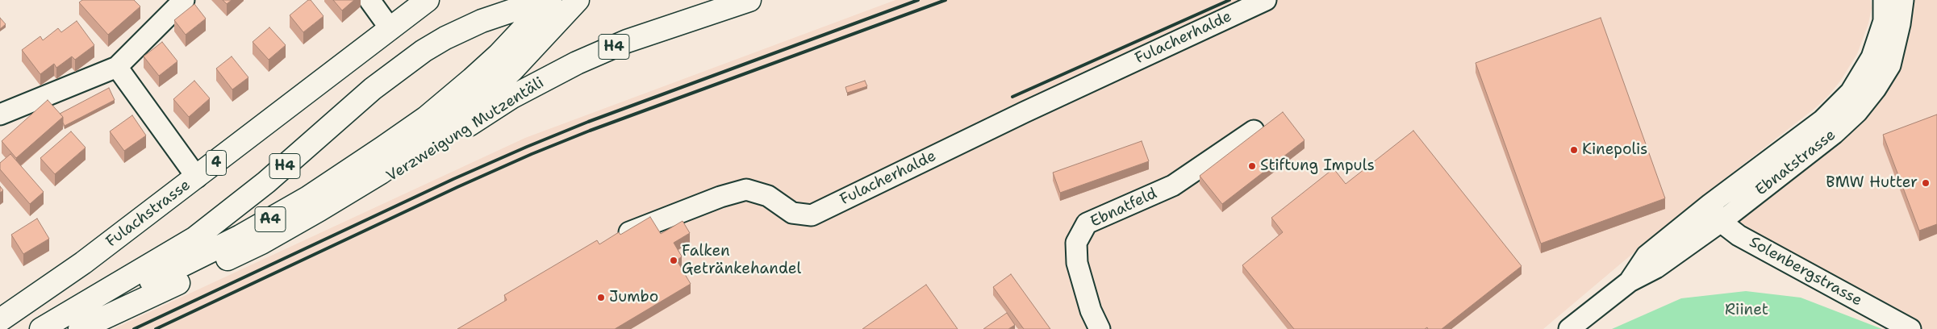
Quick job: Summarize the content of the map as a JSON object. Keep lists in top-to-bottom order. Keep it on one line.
{"streets":{"main road":["H4","Verzweigung Mutzentäli","4","Fulachstrasse","A4"],"street":["Fulacherhalde","Ebnatstrasse","Ebnatfeld","Solenbergstrasse"]},"crossings":[["Verzweigung Mutzentäli","A4"],["Ebnatstrasse","Solenbergstrasse"]],"parks":["Riinet"],"places":["Kinepolis","Stiftung Impuls","BMW Hutter","Falken Getränkehandel","Jumbo"]}
